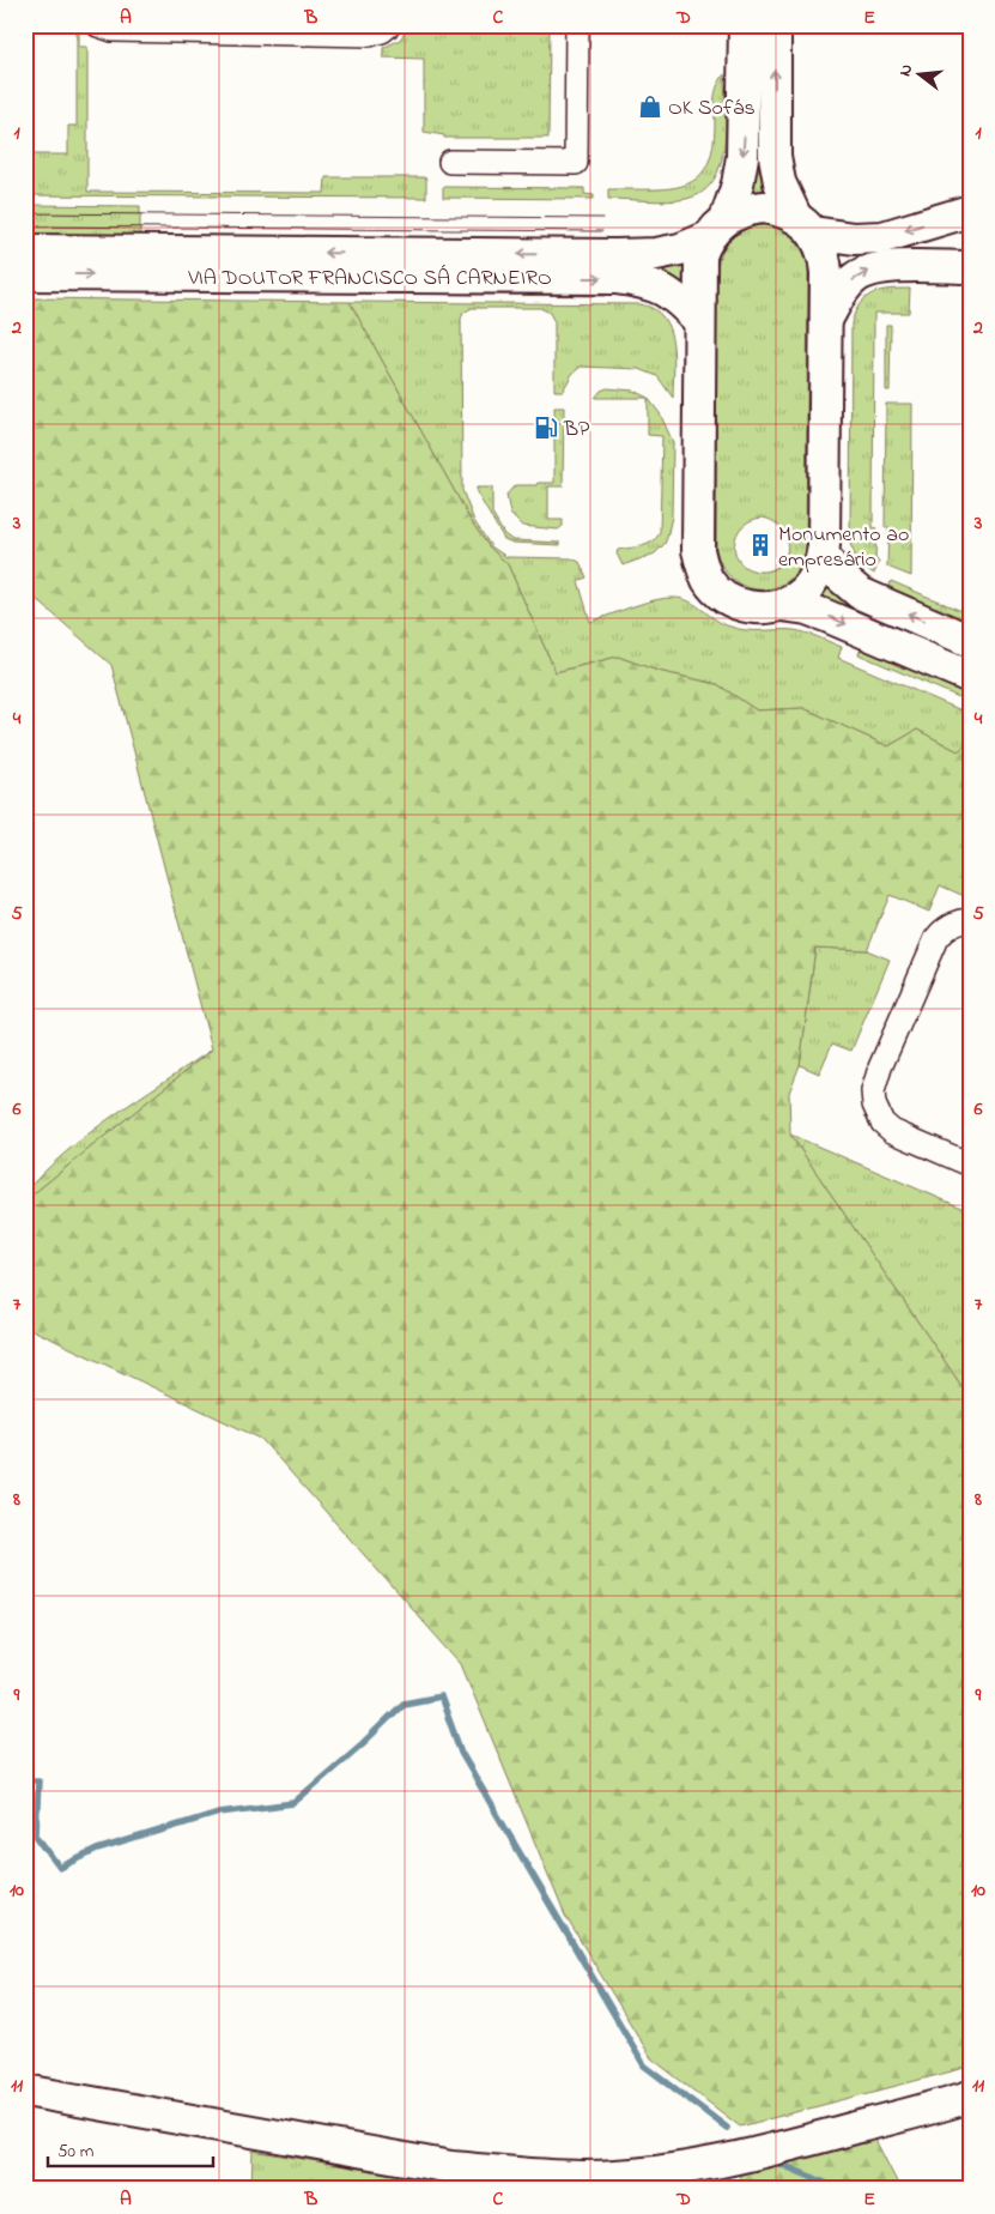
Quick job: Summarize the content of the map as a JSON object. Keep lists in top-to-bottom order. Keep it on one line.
{"streets":{"main road":["VIA DOUTOR FRANCISCO SÁ CARNEIRO"]},"places":{"shop":["OK Sofás"],"fuel station":["BP"],"building":["Monumento ao empresário"]},"scale_bar":"50 m","north":"left","grid":{"columns":["A","B","C","D","E"],"rows":["1","2","3","4","5","6","7","8","9","10","11"]}}
